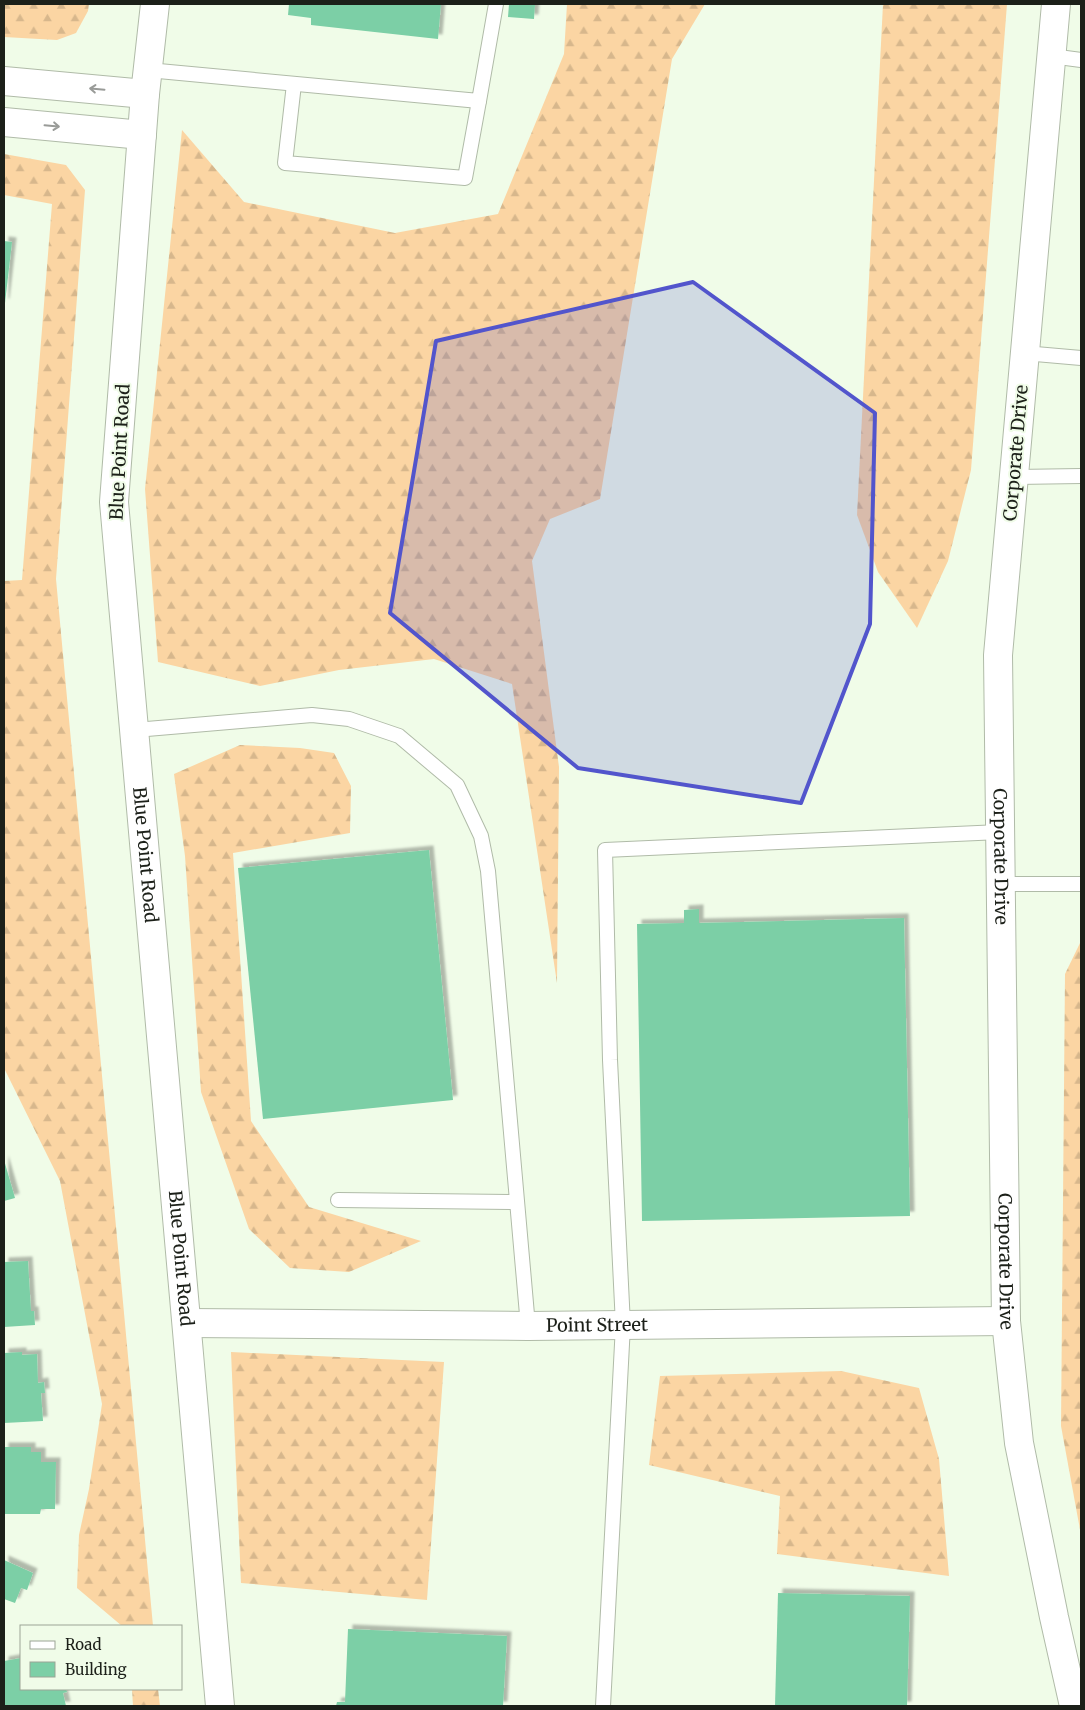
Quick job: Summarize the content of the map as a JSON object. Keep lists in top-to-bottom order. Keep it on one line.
{"streets":{"street":["Blue Point Road","Corporate Drive","Point Street"]},"crossings":[["Blue Point Road","Point Street"],["Corporate Drive","Point Street"]],"legend":["Road","Building"]}
